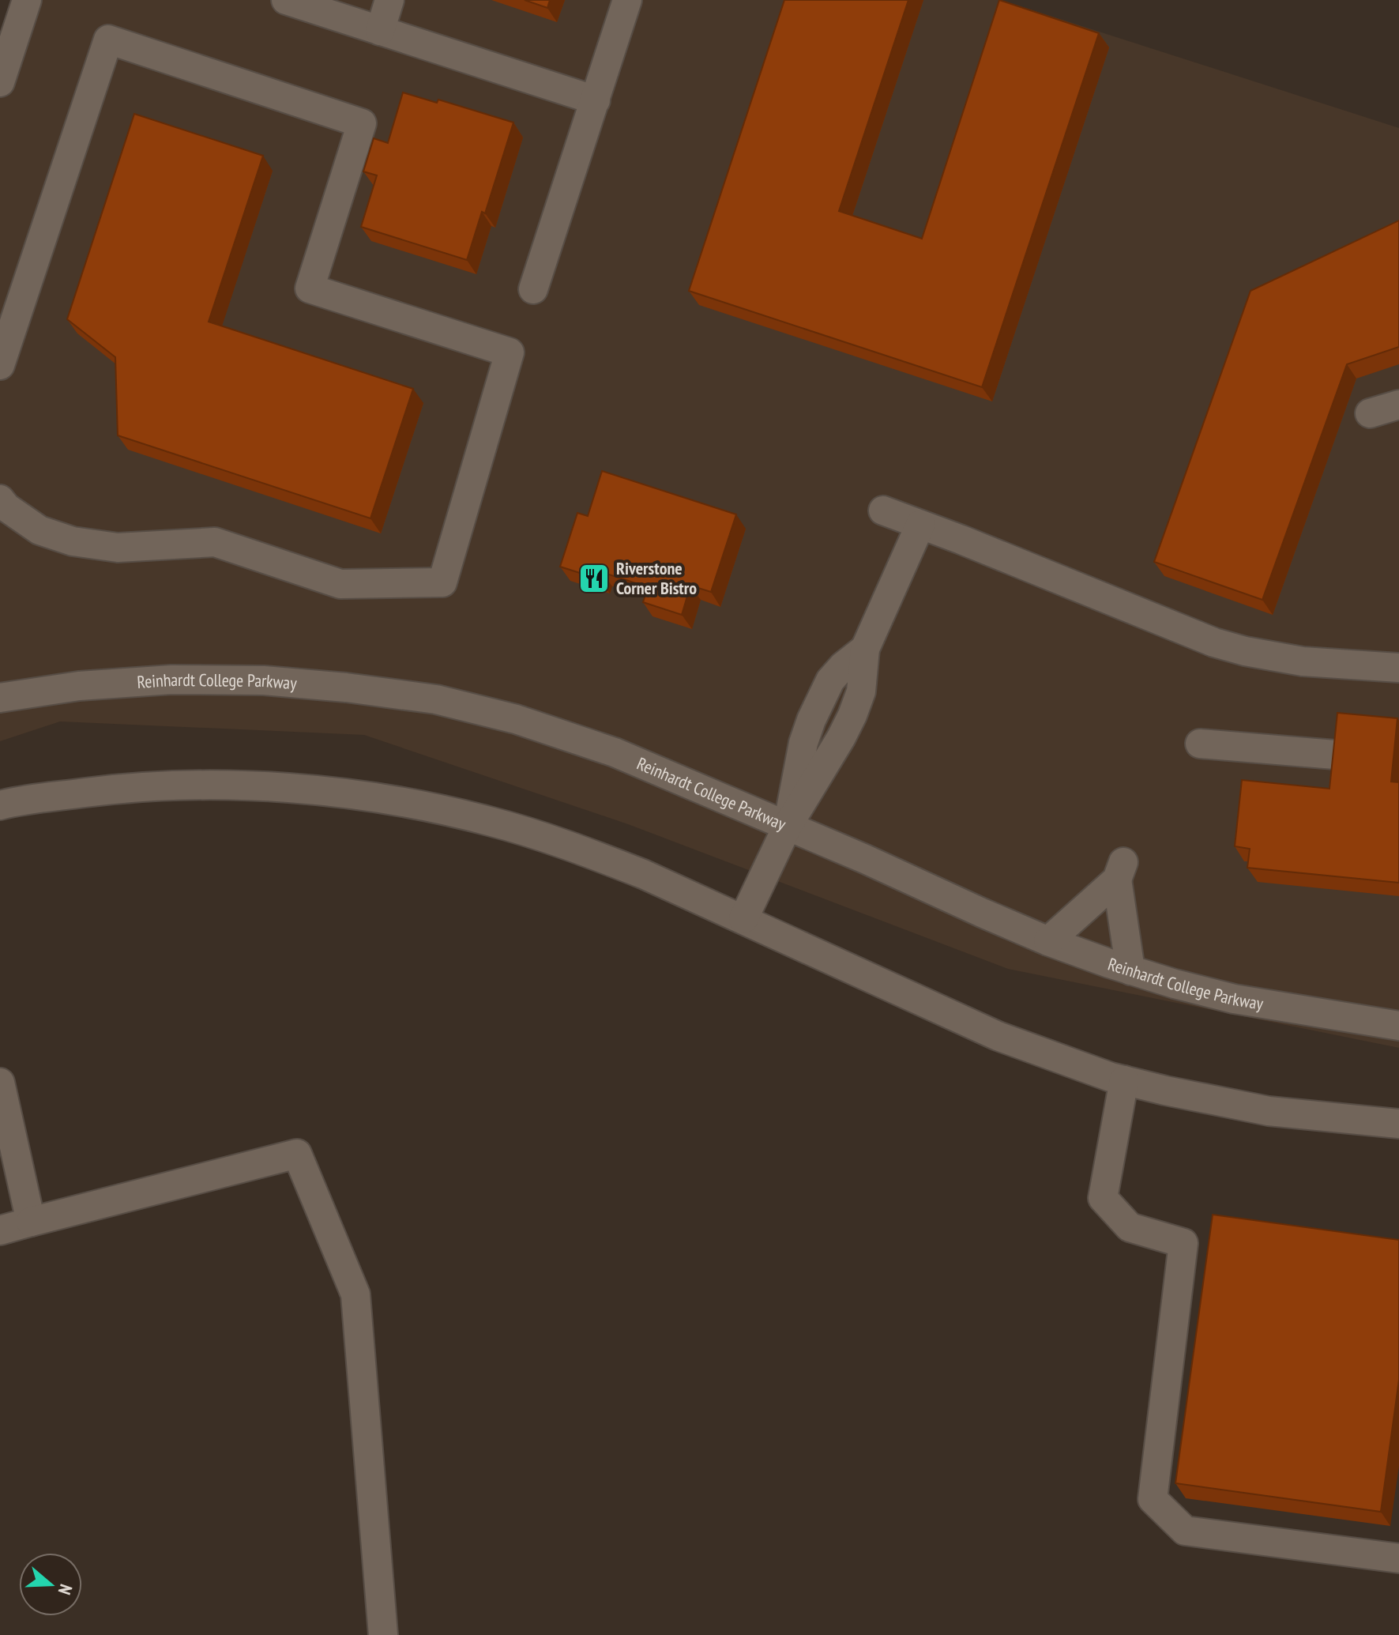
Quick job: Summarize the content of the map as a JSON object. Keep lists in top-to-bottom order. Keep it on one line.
{"streets":{"street":["Reinhardt College Parkway"]},"places":{"restaurant":["Riverstone Corner Bistro"]},"north":"right"}
